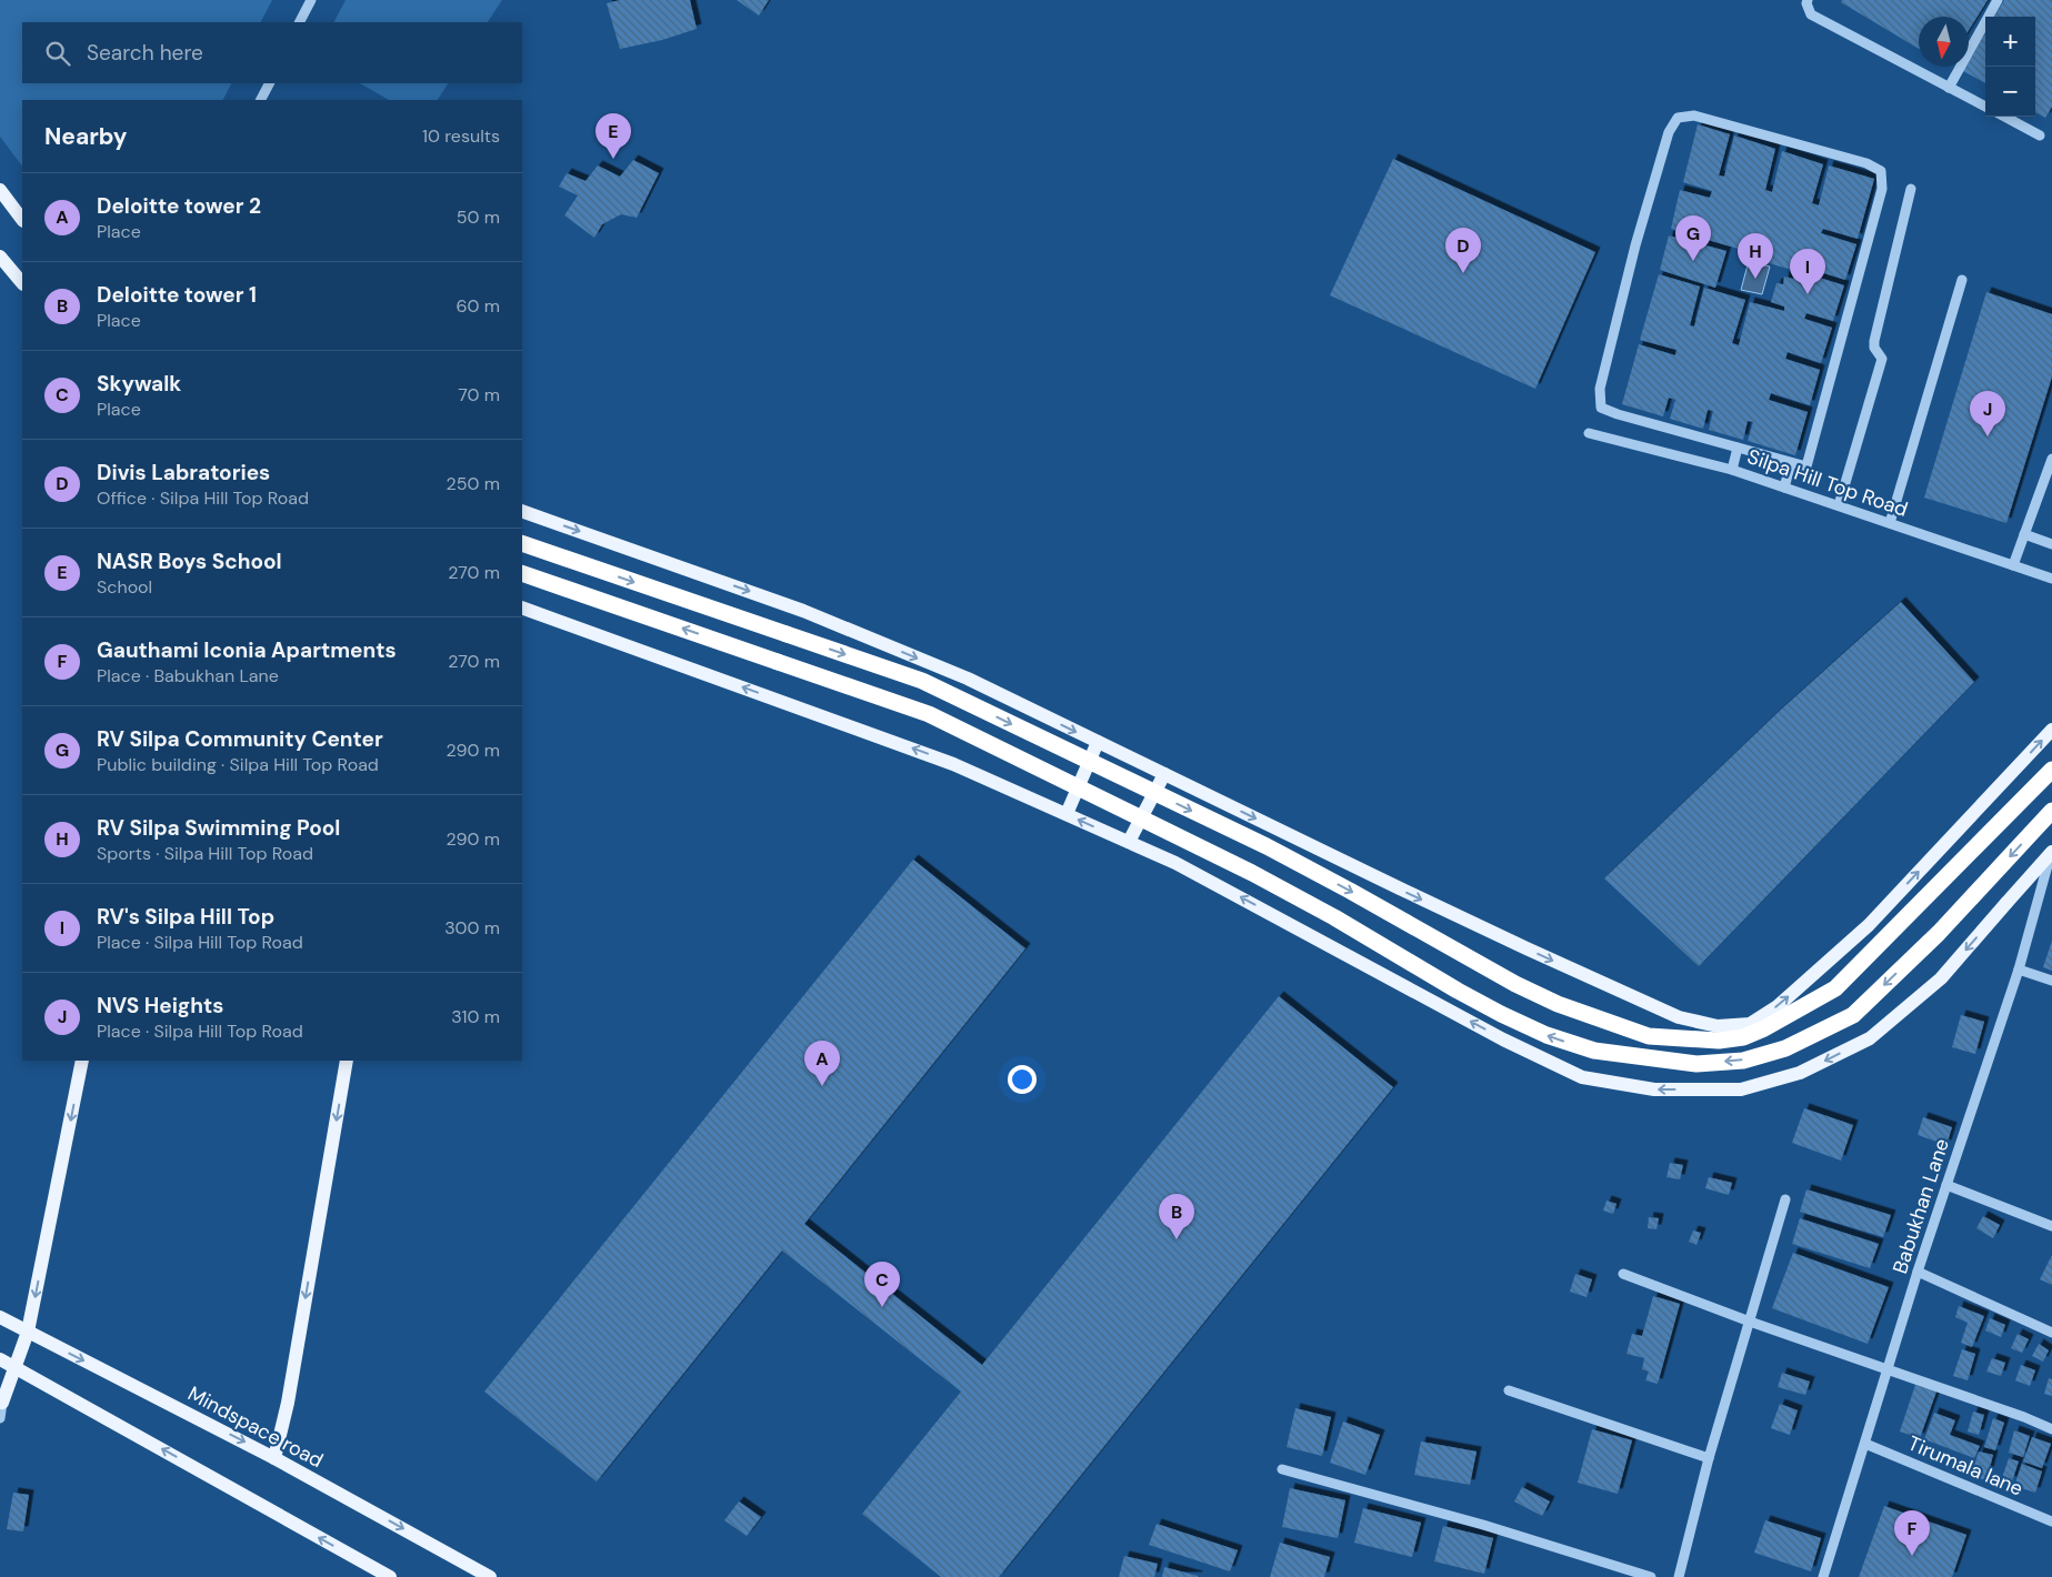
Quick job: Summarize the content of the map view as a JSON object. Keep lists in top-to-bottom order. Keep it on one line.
{"streets":{"main road":["Mindspace road"],"street":["Silpa Hill Top Road","Babukhan Lane","Tirumala lane"]},"crossings":[["Babukhan Lane","Tirumala lane"]],"north":"bottom","page":{"map_buttons":["+","−"],"search":"Search here","heading":["Nearby","10 results"],"pins":["E","G","D","H","I","J","A","B","C","F"],"list":[{"mark":"A","name":"Deloitte tower 2","note":"Place","value":"50 m"},{"mark":"B","name":"Deloitte tower 1","note":"Place","value":"60 m"},{"mark":"C","name":"Skywalk","note":"Place","value":"70 m"},{"mark":"D","name":"Divis Labratories","note":"Office · Silpa Hill Top Road","value":"250 m"},{"mark":"E","name":"NASR Boys School","note":"School","value":"270 m"},{"mark":"F","name":"Gauthami Iconia Apartments","note":"Place · Babukhan Lane","value":"270 m"},{"mark":"G","name":"RV Silpa Community Center","note":"Public building · Silpa Hill Top Road","value":"290 m"},{"mark":"H","name":"RV Silpa Swimming Pool","note":"Sports · Silpa Hill Top Road","value":"290 m"},{"mark":"I","name":"RV's Silpa Hill Top","note":"Place · Silpa Hill Top Road","value":"300 m"},{"mark":"J","name":"NVS Heights","note":"Place · Silpa Hill Top Road","value":"310 m"}]}}
